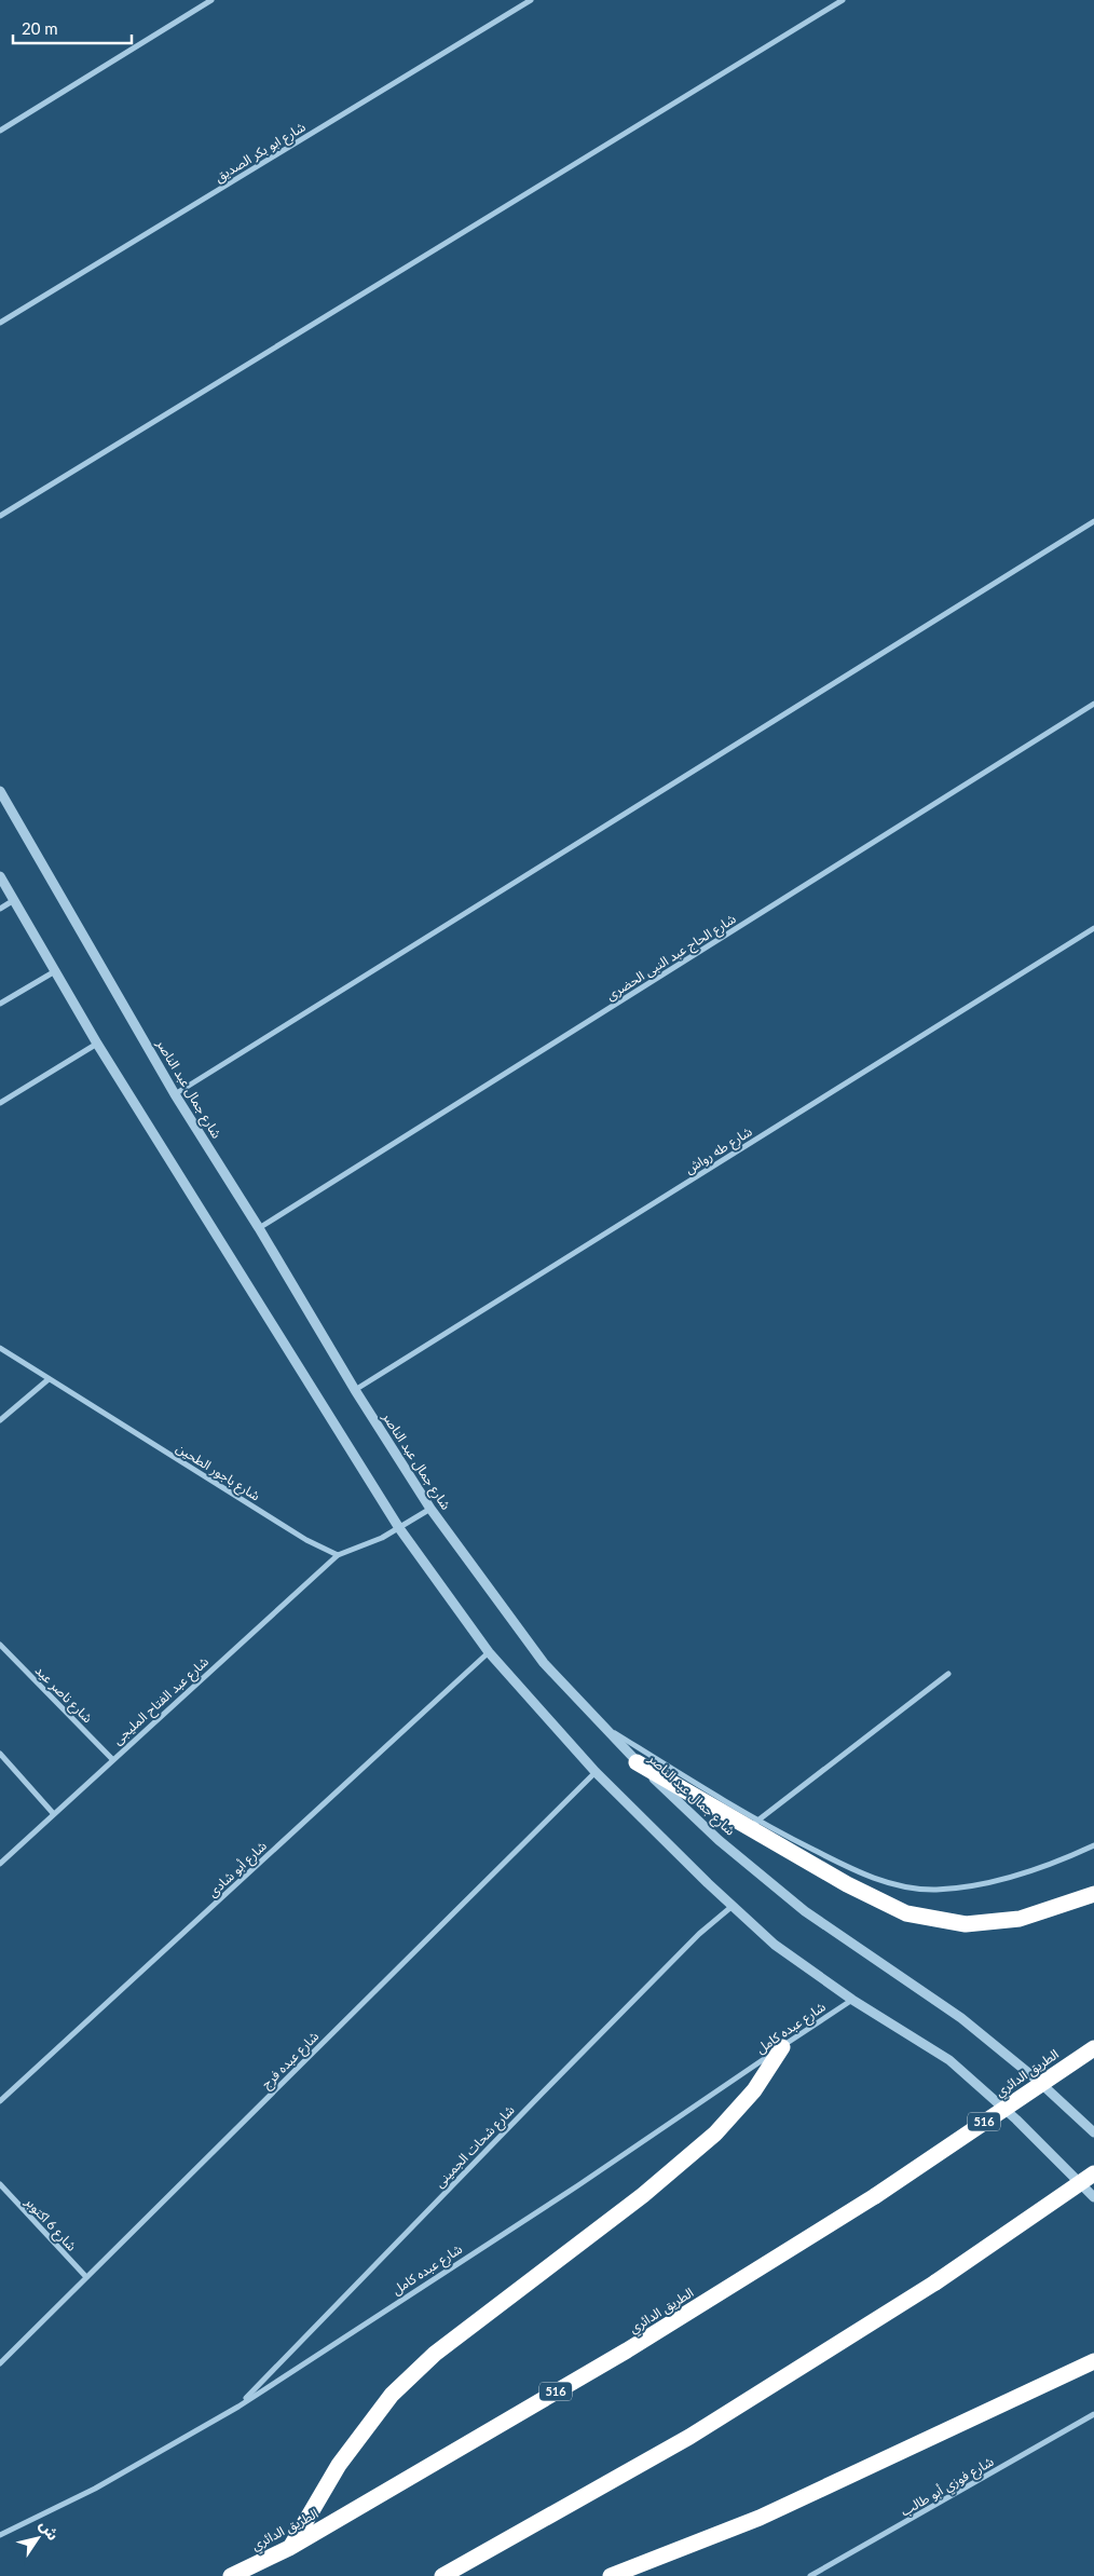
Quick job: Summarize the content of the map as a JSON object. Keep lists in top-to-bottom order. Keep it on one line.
{"streets":{"highway":["الطريق الدائري","516"],"street":["شارع ابو بكر الصديق","شارع الحاج عبد النبى الحضرى","شارع جمال عبد الناصر","شارع طه رواش","شارع باجور الطحين","شارع ناصر عيد","شارع عبد الفتاح المليجى","شارع أبو شادى","شارع عبده كامل","شارع عبده فرج","شارع شحات الجمينى","شارع 6 اكتوبر","شارع فوزي أبو طالب"]},"crossings":[["شارع الحاج عبد النبى الحضرى","شارع جمال عبد الناصر"],["شارع جمال عبد الناصر","شارع طه رواش"],["شارع باجور الطحين","شارع عبد الفتاح المليجى"],["شارع ناصر عيد","شارع عبد الفتاح المليجى"],["شارع عبده كامل","شارع شحات الجمينى"],["شارع عبده فرج","شارع 6 اكتوبر"]],"scale_bar":"20 m","north":"top right"}
